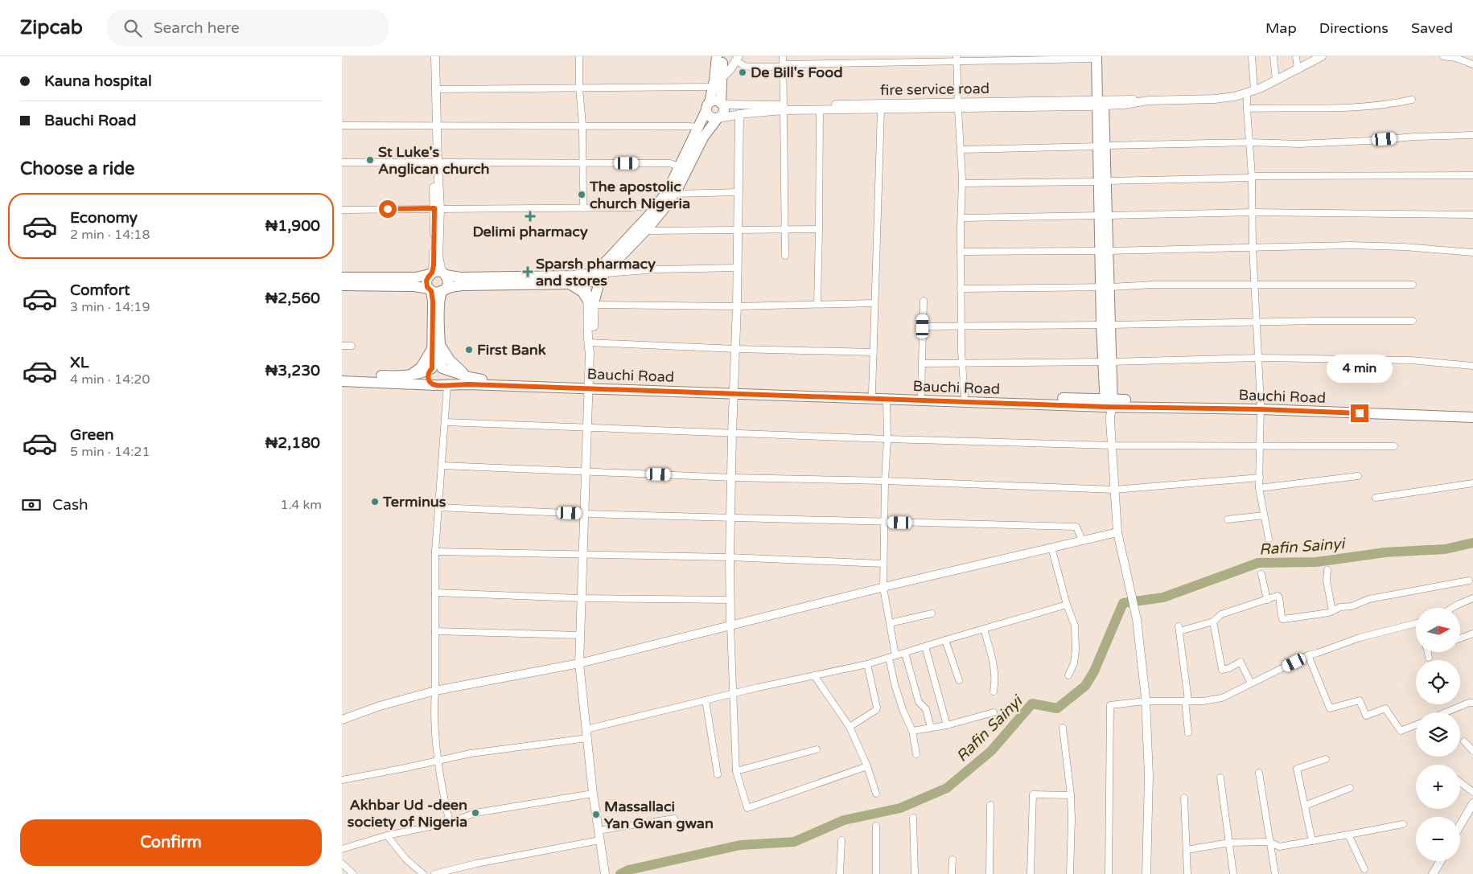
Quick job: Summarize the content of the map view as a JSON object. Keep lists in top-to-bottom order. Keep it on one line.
{"streets":{"main road":["Bauchi Road"],"street":["fire service road"]},"water":["Rafin Sainyi"],"places":{"other":["De Bill's Food","St Luke's Anglican church","The apostolic church Nigeria","First Bank","Terminus","Akhbar Ud -deen society of Nigeria","Massallaci Yan Gwan gwan"],"health":["Delimi pharmacy","Sparsh pharmacy and stores"]},"north":"right","page":{"header":"Zipcab","search":"Search here","nav":["Map","Directions","Saved"],"banner":["Kauna hospital","Bauchi Road"],"heading":"Choose a ride","list":[{"name":"Economy","note":"2 min · 14:18","value":"₦1,900"},{"name":"Comfort","note":"3 min · 14:19","value":"₦2,560"},{"name":"XL","note":"4 min · 14:20","value":"₦3,230"},{"name":"Green","note":"5 min · 14:21","value":"₦2,180"}],"bubble":"4 min","pay":["Cash","1.4 km"],"map_buttons":["+","−"],"buttons":"Confirm"}}
